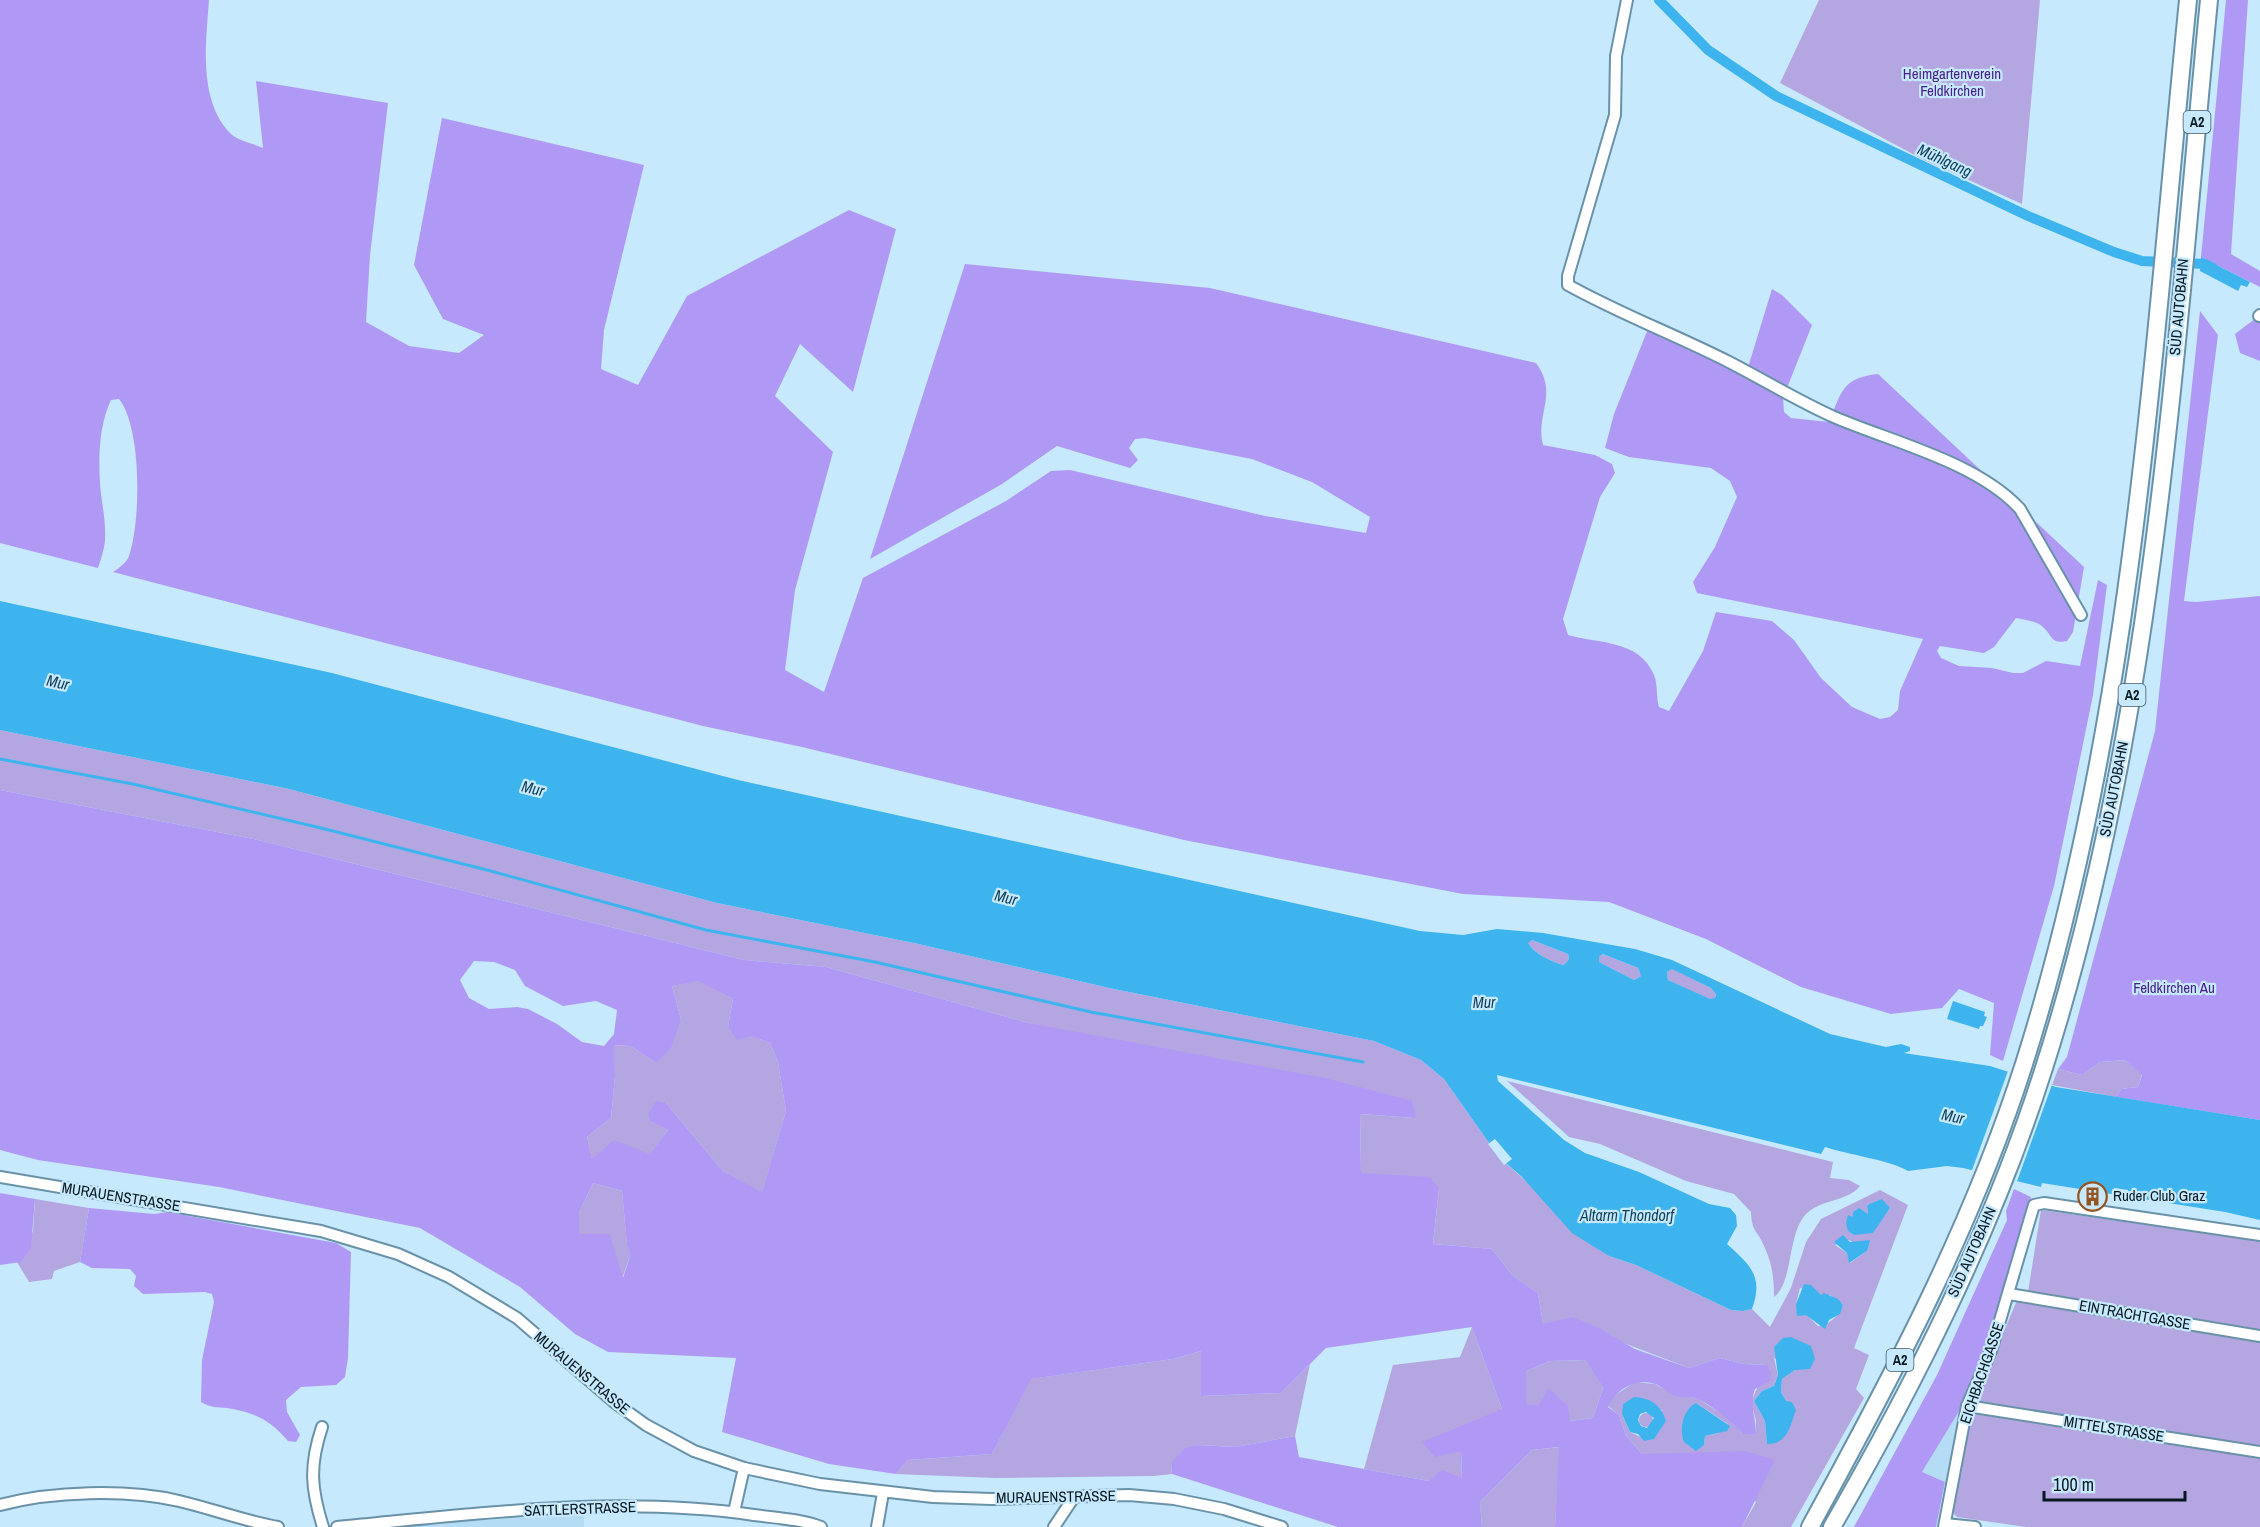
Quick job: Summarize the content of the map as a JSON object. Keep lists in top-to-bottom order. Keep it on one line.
{"streets":{"highway":["A2","SÜD AUTOBAHN"],"street":["MURAUENSTRASSE","EINTRACHTGASSE","EICHBACHGASSE","MITTELSTRASSE","SATTLERSTRASSE"]},"crossings":[["EINTRACHTGASSE","EICHBACHGASSE"],["EICHBACHGASSE","MITTELSTRASSE"]],"water":["Mühlgang","Mur","Altarm Thondorf"],"parks":["Heimgartenverein Feldkirchen","Feldkirchen Au"],"places":{"building":["Ruder Club Graz"]},"scale_bar":"100 m"}
